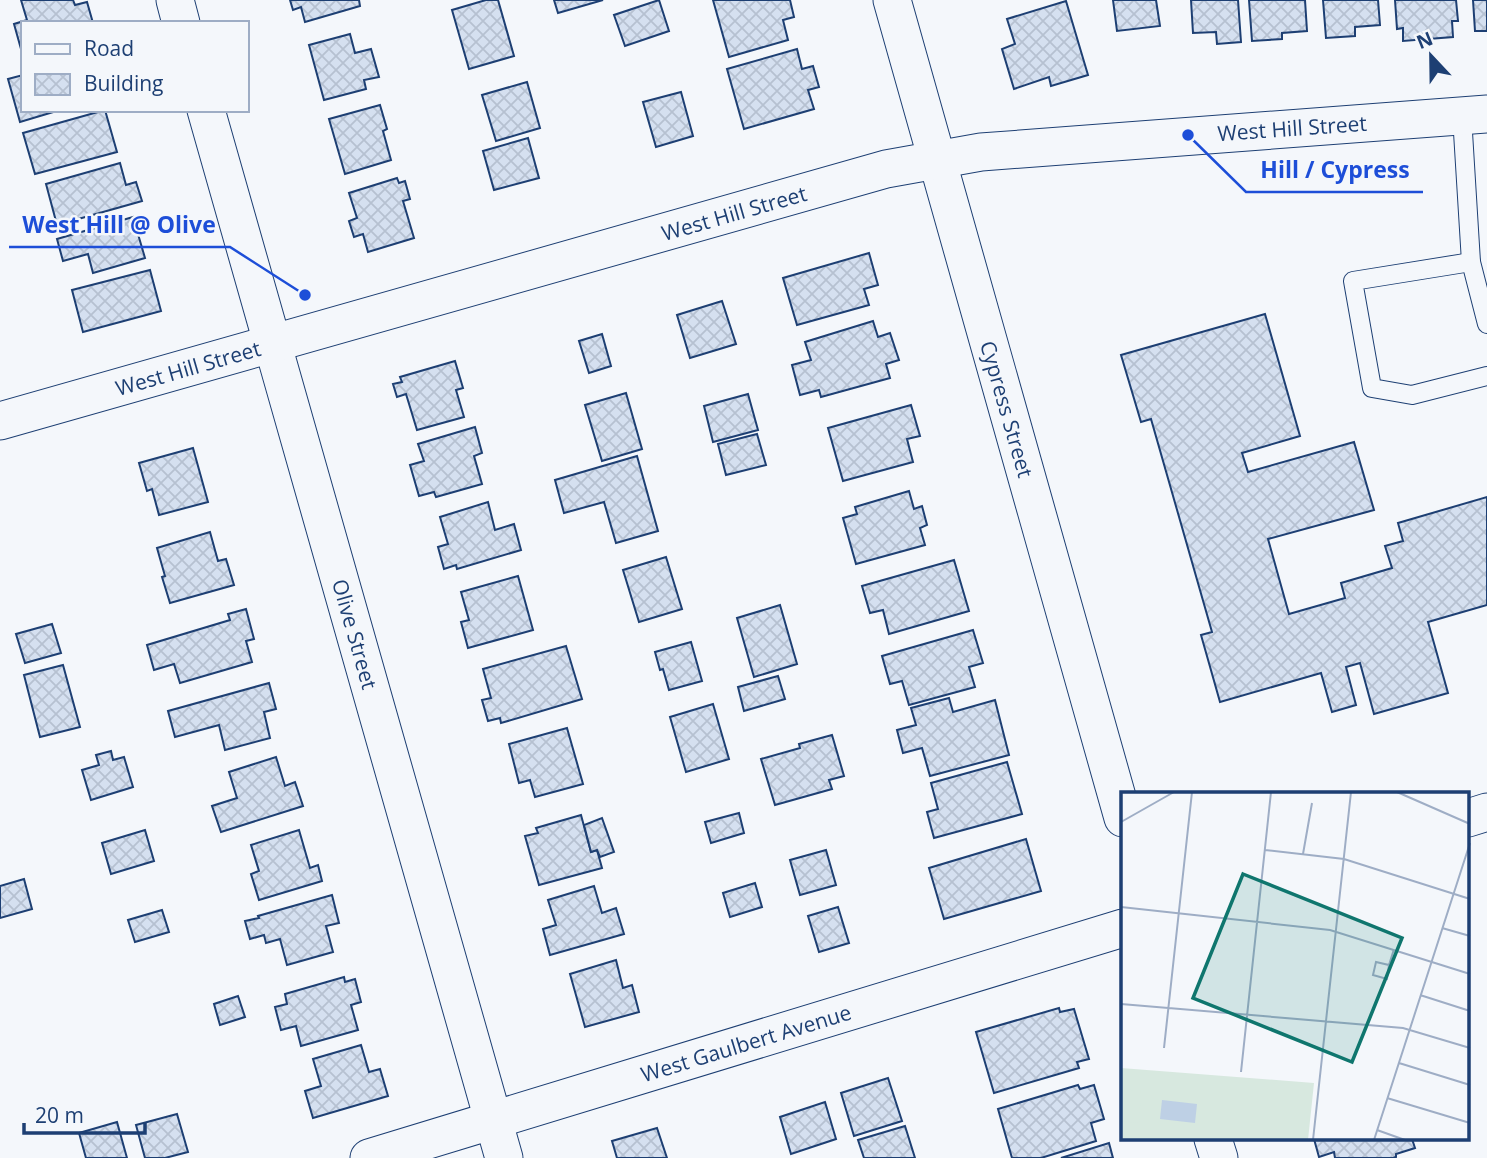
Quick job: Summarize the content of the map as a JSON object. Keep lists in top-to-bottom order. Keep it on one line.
{"streets":{"street":["West Hill Street","Cypress Street","Olive Street","West Gaulbert Avenue"]},"crossings":[["West Hill Street","Cypress Street"],["West Hill Street","Olive Street"],["Olive Street","West Gaulbert Avenue"]],"places":["Hill / Cypress","West Hill @ Olive"],"legend":["Road","Building"],"scale_bar":"20 m","north":"top"}
